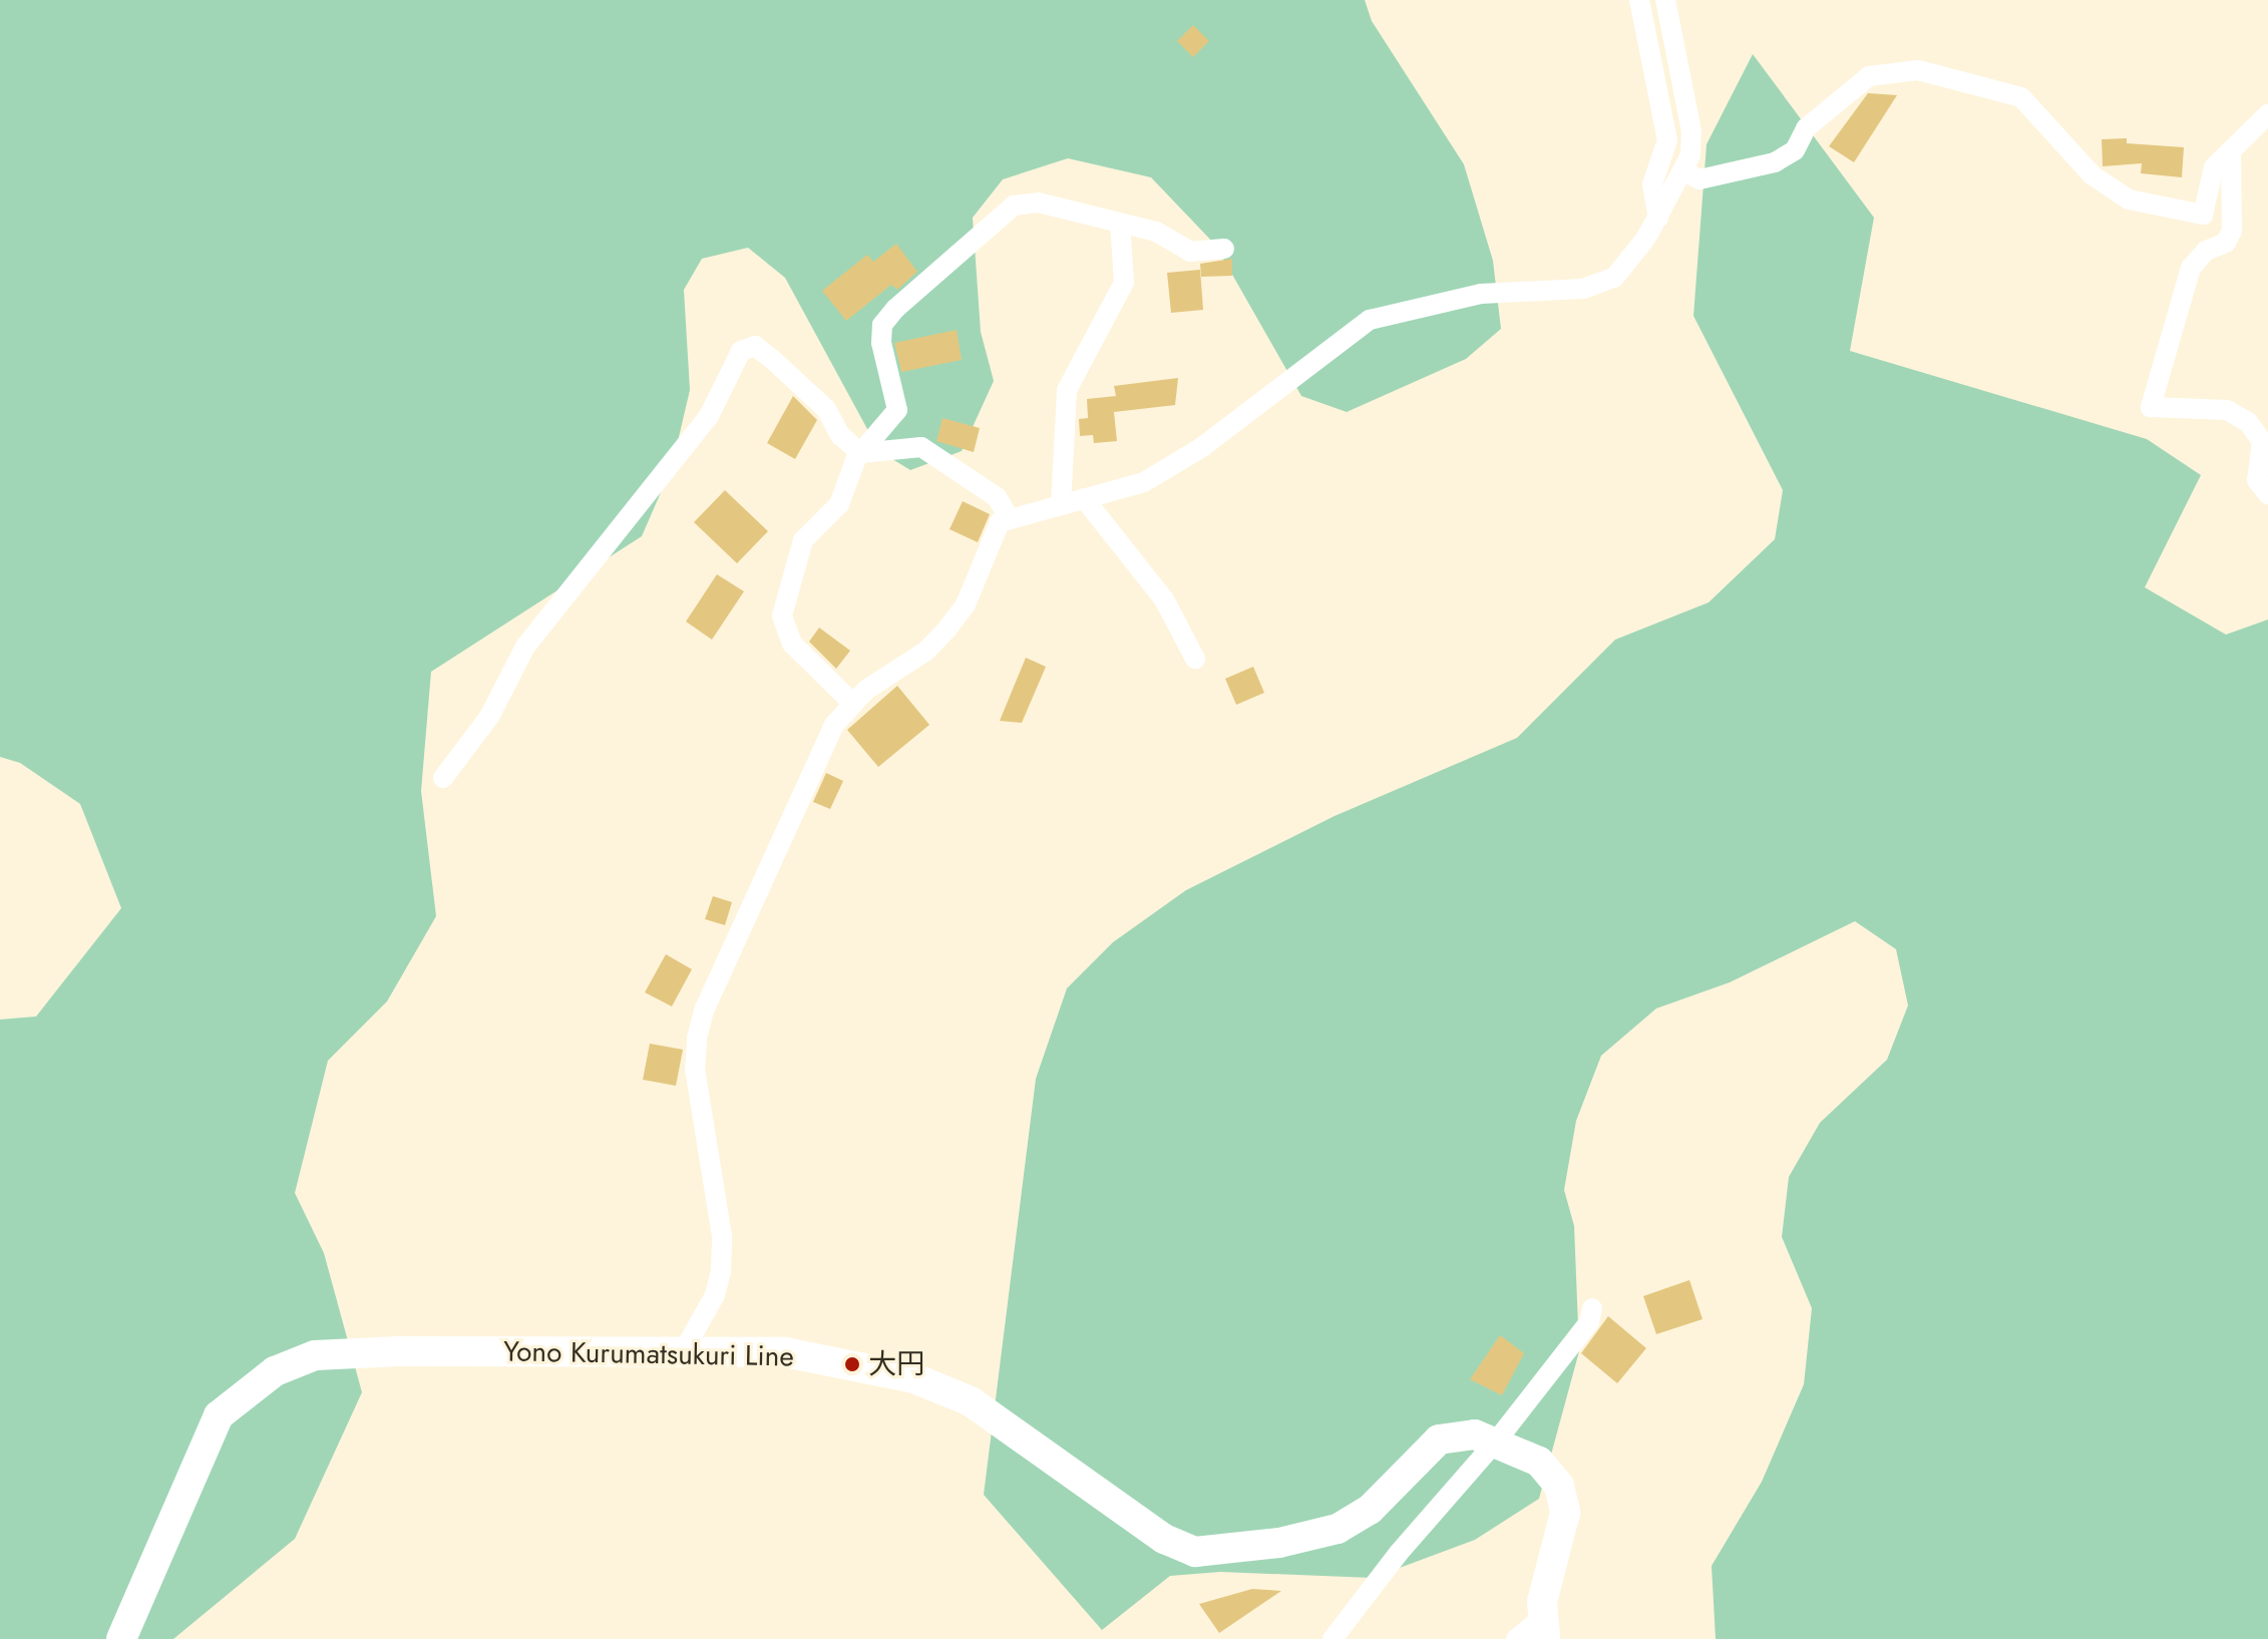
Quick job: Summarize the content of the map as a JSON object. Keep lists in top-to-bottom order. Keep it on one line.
{"streets":{"main road":["Yono Kurumatsukuri Line"]},"places":["大円"]}
